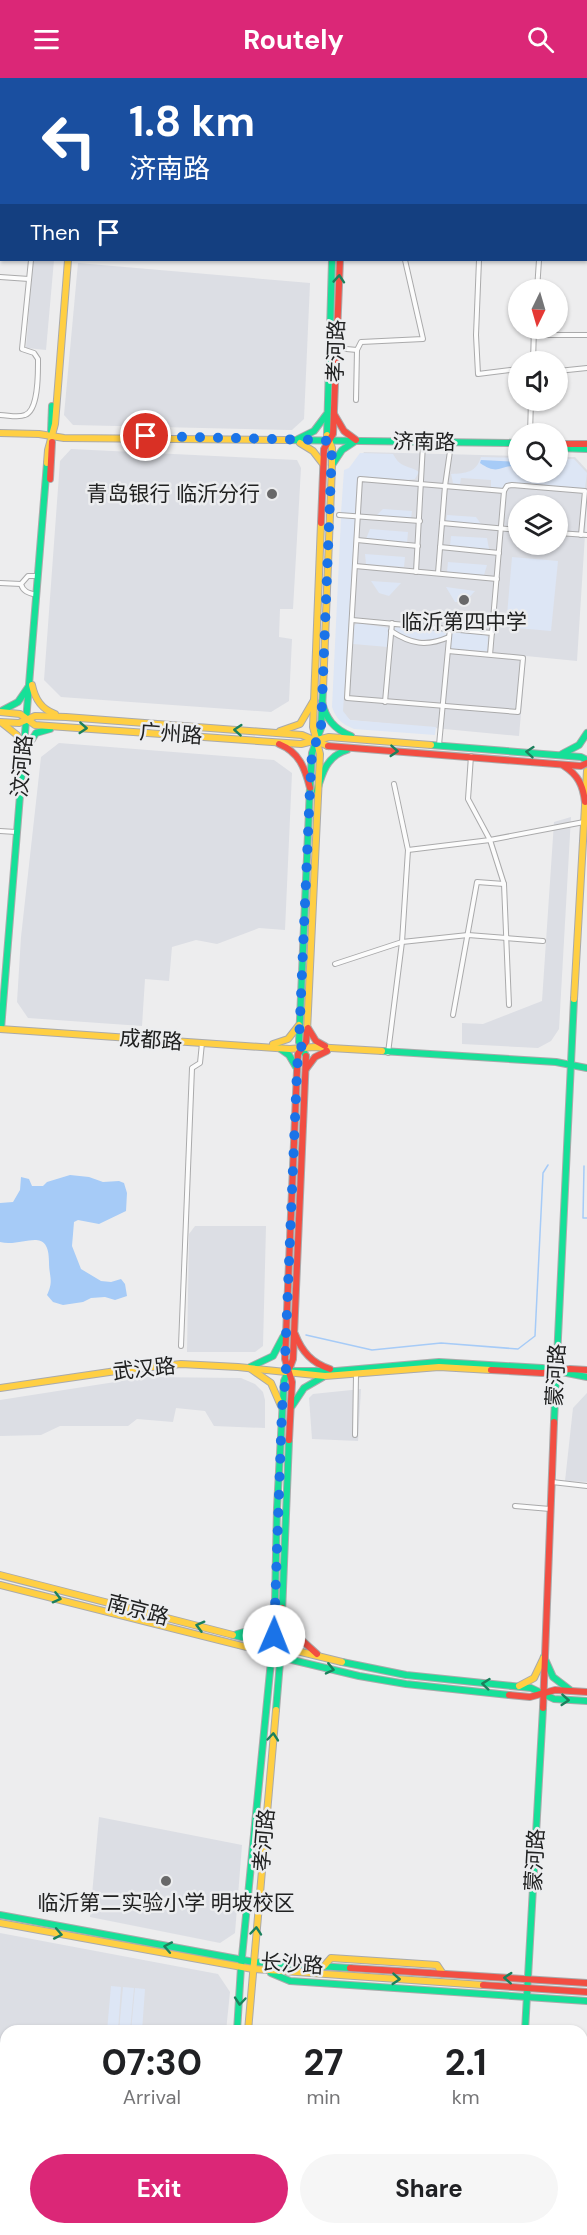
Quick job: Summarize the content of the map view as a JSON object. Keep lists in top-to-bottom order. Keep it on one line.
{"streets":{"main road":["孝河路","济南路","广州路","汶河路","成都路","武汉路","蒙河路","南京路","长沙路"]},"crossings":[["孝河路","济南路"],["孝河路","广州路"],["孝河路","成都路"],["孝河路","武汉路"],["孝河路","南京路"],["孝河路","长沙路"],["济南路","汶河路"],["广州路","汶河路"],["汶河路","成都路"],["成都路","蒙河路"],["武汉路","蒙河路"],["蒙河路","南京路"],["蒙河路","长沙路"]],"places":["青岛银行 临沂分行","临沂第四中学","临沂第二实验小学 明坡校区"],"north":"bottom","page":{"header":"Routely","turn":["1.8 km","济南路"],"then":"Then","eta":["07:30","Arrival","27","min","2.1","km"],"buttons":["Exit","Share"]}}
